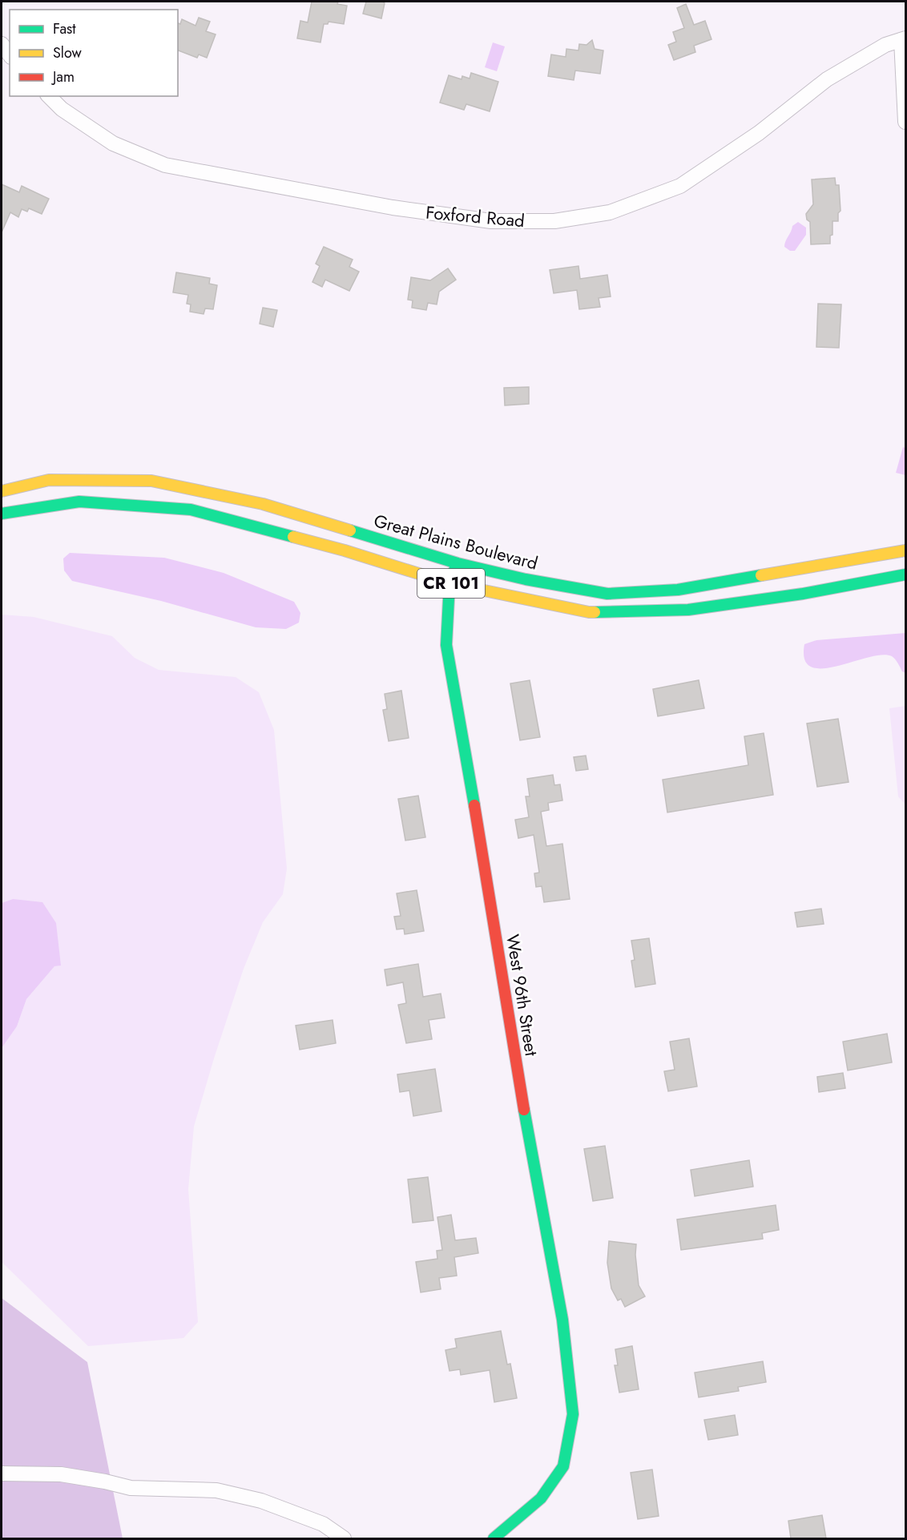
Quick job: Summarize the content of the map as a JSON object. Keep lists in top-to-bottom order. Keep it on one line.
{"streets":{"main road":["Great Plains Boulevard","CR 101","West 96th Street"],"street":["Foxford Road"]},"crossings":[["Great Plains Boulevard","West 96th Street"]],"legend":["Fast","Slow","Jam"]}
